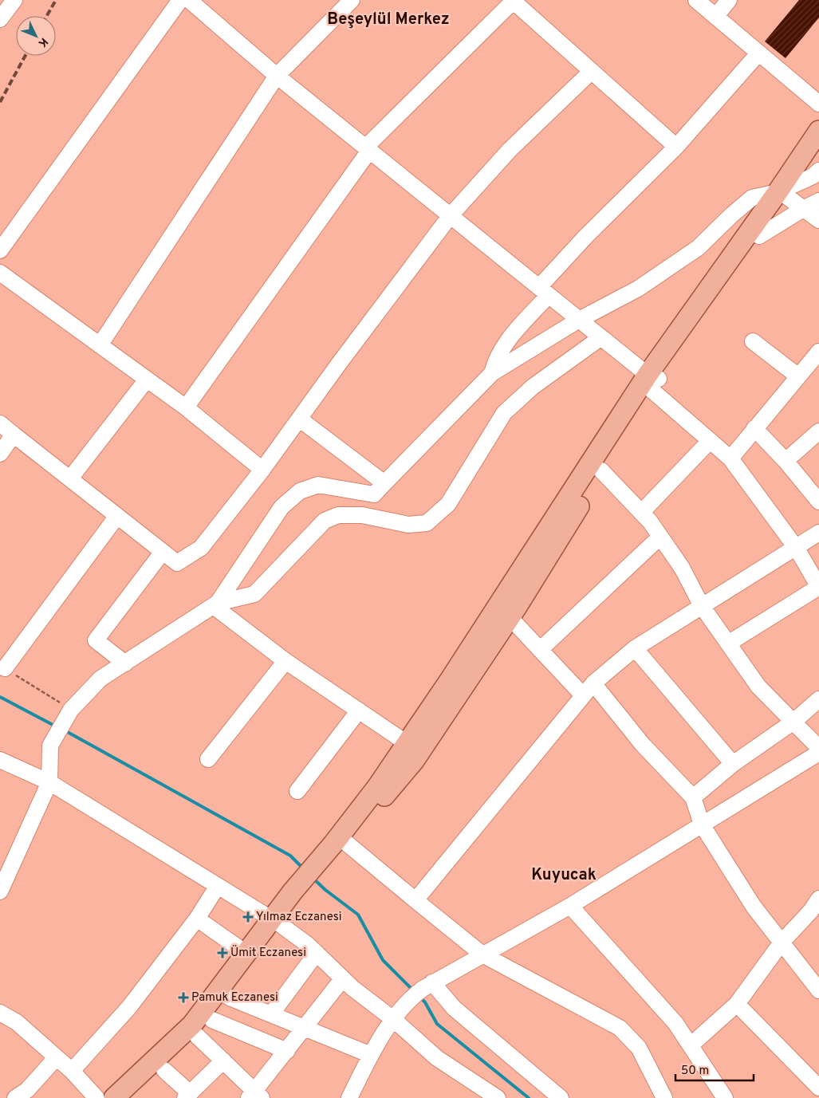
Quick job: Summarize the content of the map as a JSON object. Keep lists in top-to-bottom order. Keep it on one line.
{"districts":["Beşeylül Merkez","Kuyucak"],"places":{"health":["Yılmaz Eczanesi","Ümit Eczanesi","Pamuk Eczanesi"]},"scale_bar":"50 m","north":"bottom right"}
